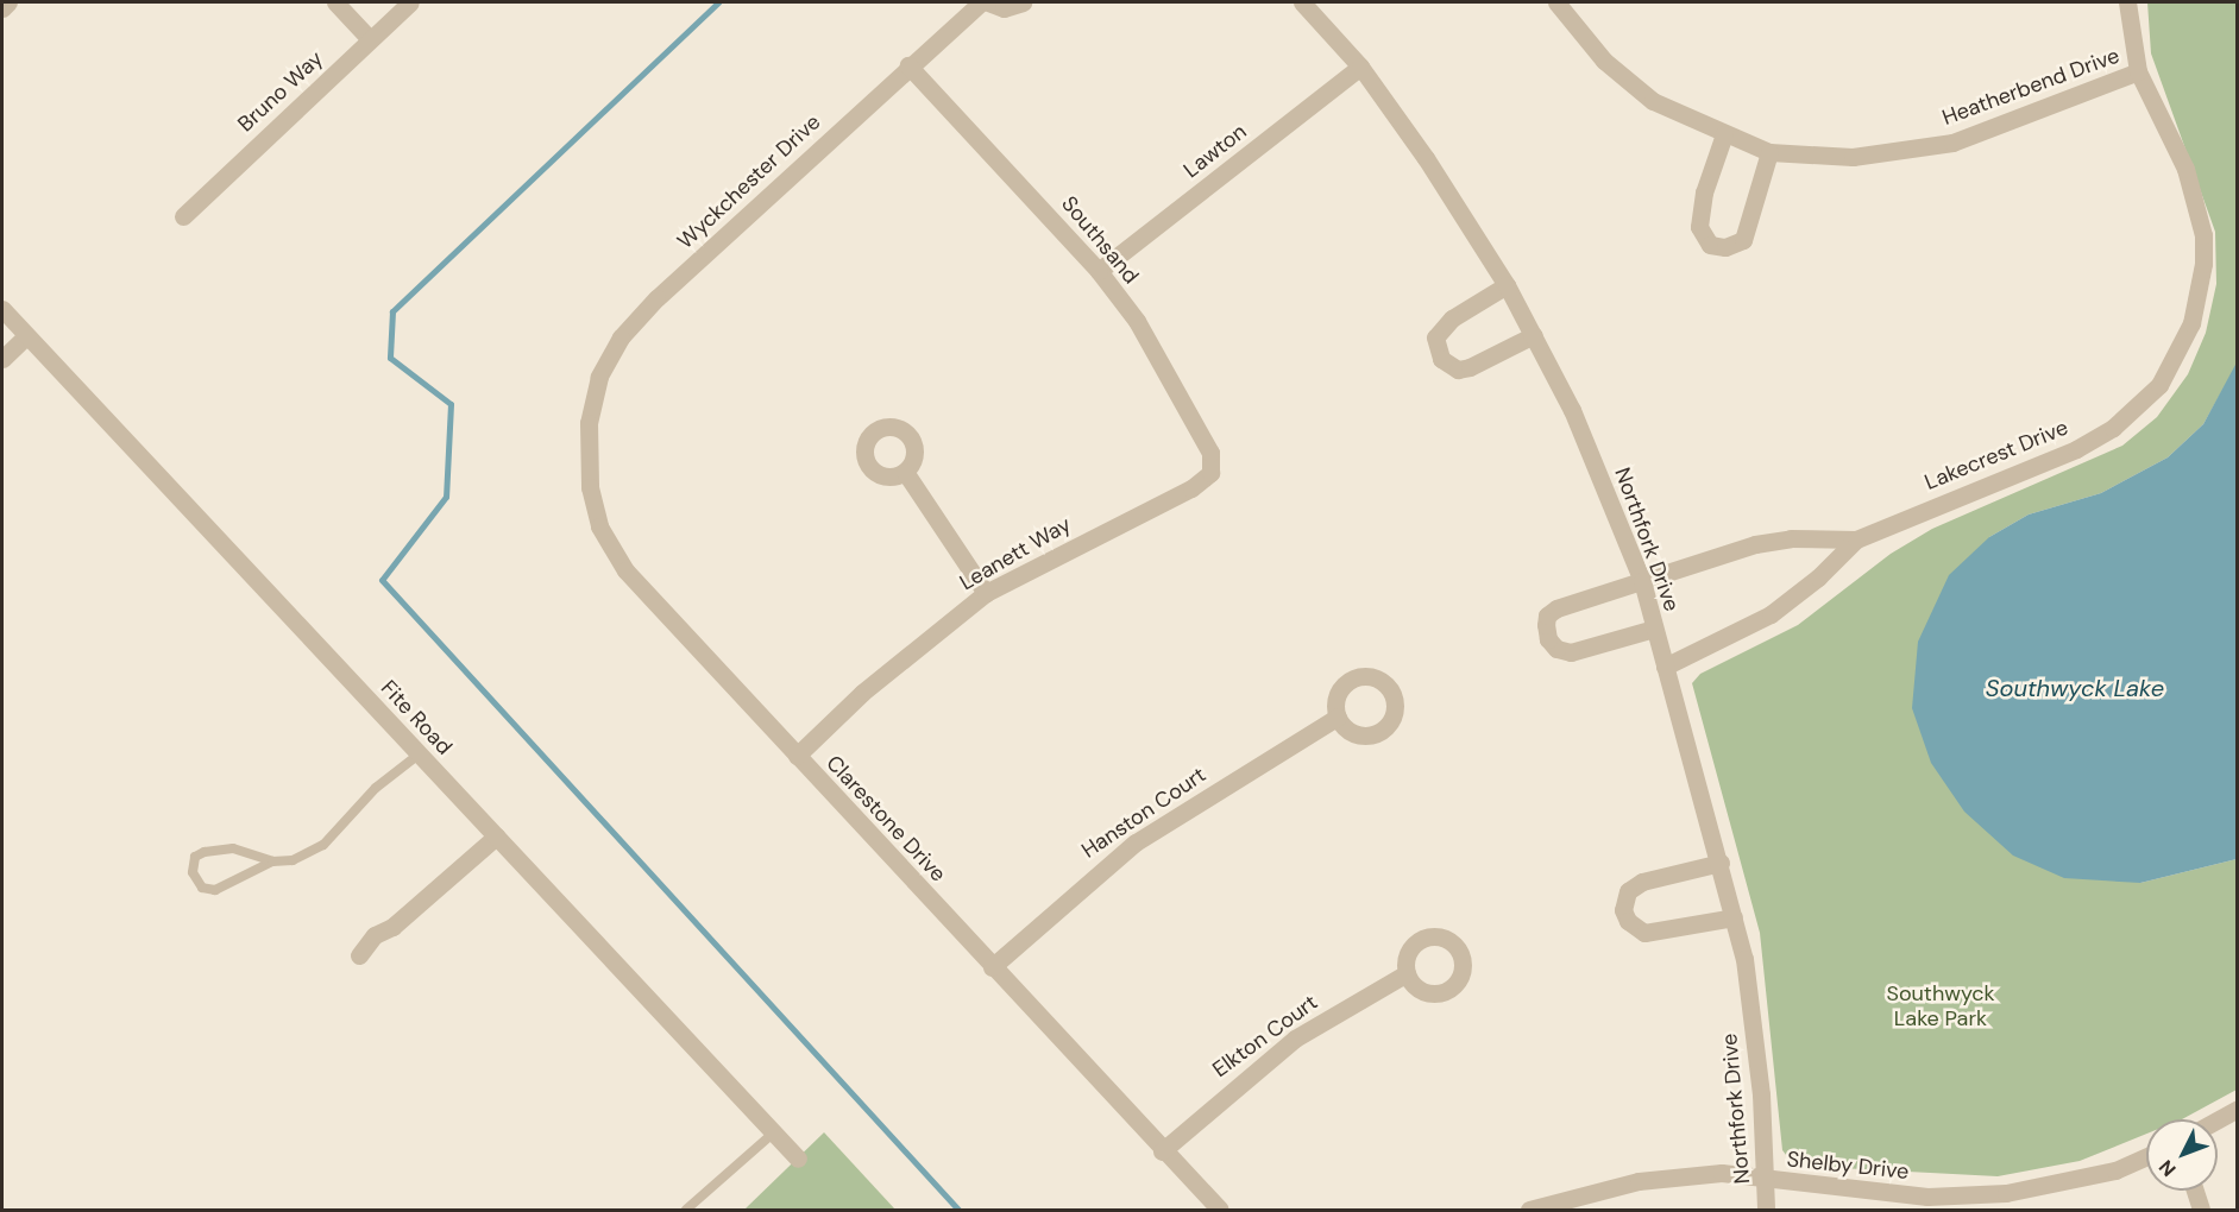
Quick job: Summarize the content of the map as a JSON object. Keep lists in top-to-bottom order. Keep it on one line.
{"streets":{"street":["Heatherbend Drive","Bruno Way","Lawton","Wyckchester Drive","Southsand","Lakecrest Drive","Northfork Drive","Leanett Way","Fite Road","Hanston Court","Clarestone Drive","Elkton Court","Shelby Drive"]},"crossings":[["Heatherbend Drive","Lakecrest Drive"],["Lawton","Southsand"],["Lawton","Northfork Drive"],["Wyckchester Drive","Southsand"],["Wyckchester Drive","Clarestone Drive"],["Southsand","Leanett Way"],["Lakecrest Drive","Northfork Drive"],["Northfork Drive","Shelby Drive"],["Leanett Way","Clarestone Drive"],["Hanston Court","Clarestone Drive"],["Clarestone Drive","Elkton Court"]],"water":["Southwyck Lake"],"parks":["Southwyck Lake Park"],"north":"bottom left"}
